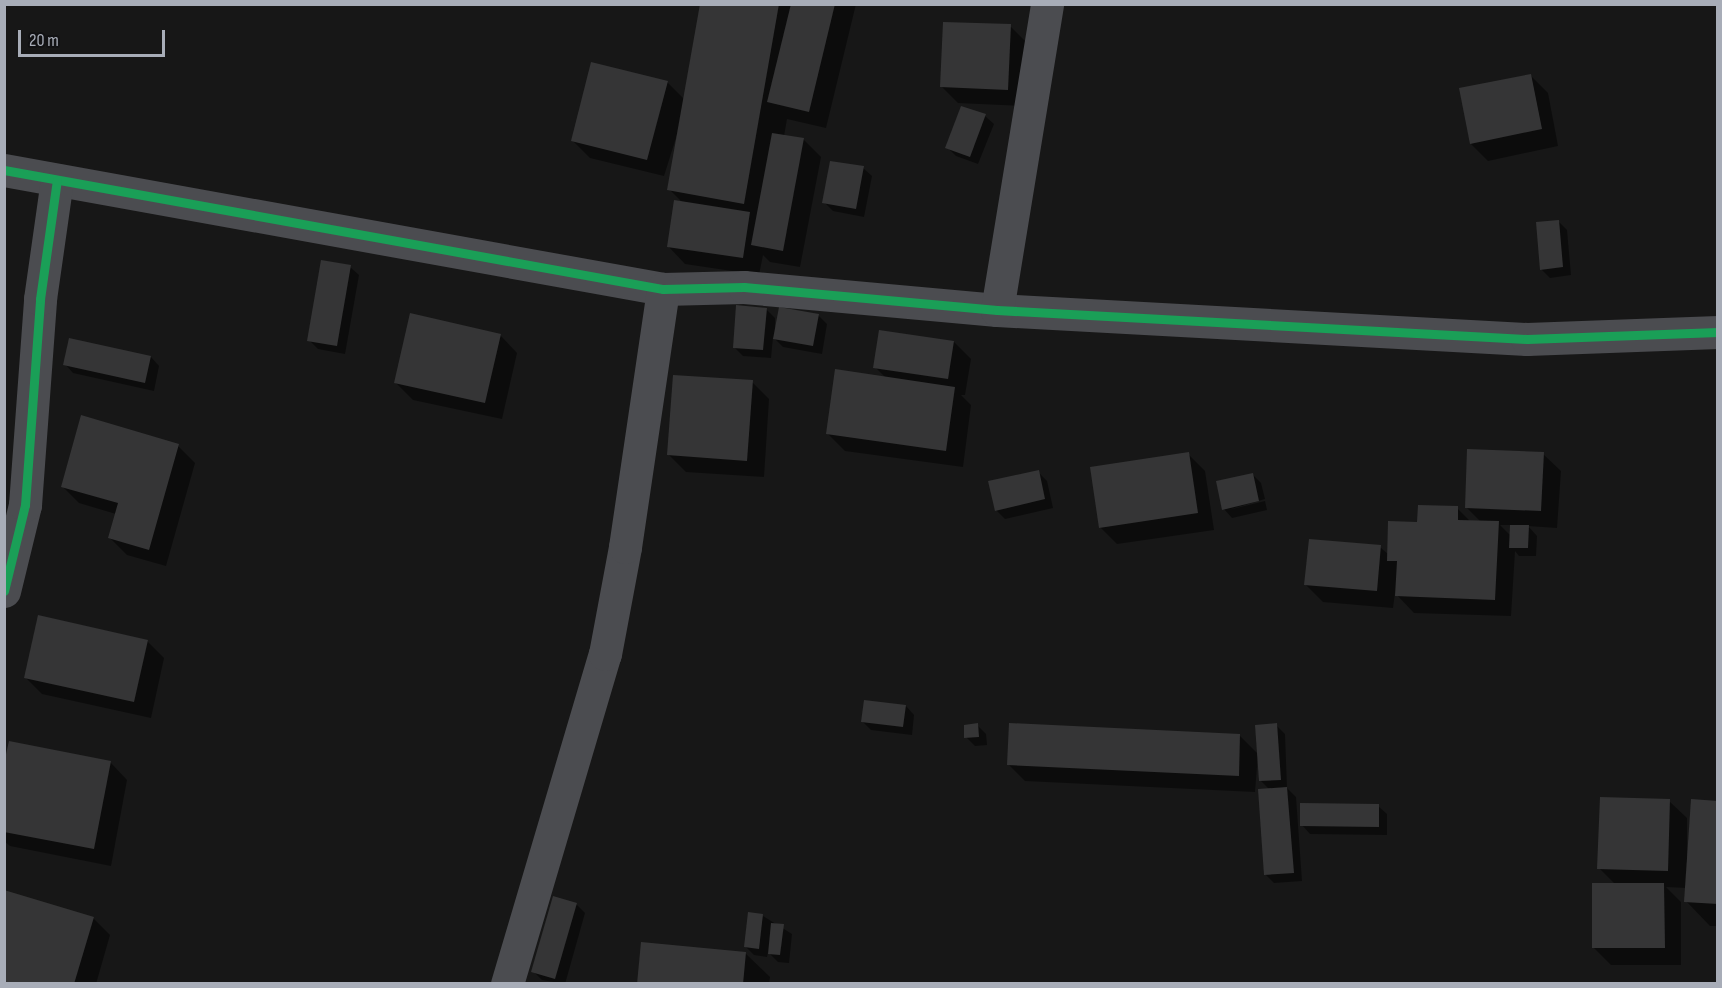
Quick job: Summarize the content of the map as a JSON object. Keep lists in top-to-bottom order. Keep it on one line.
{"scale_bar":"20 m"}
